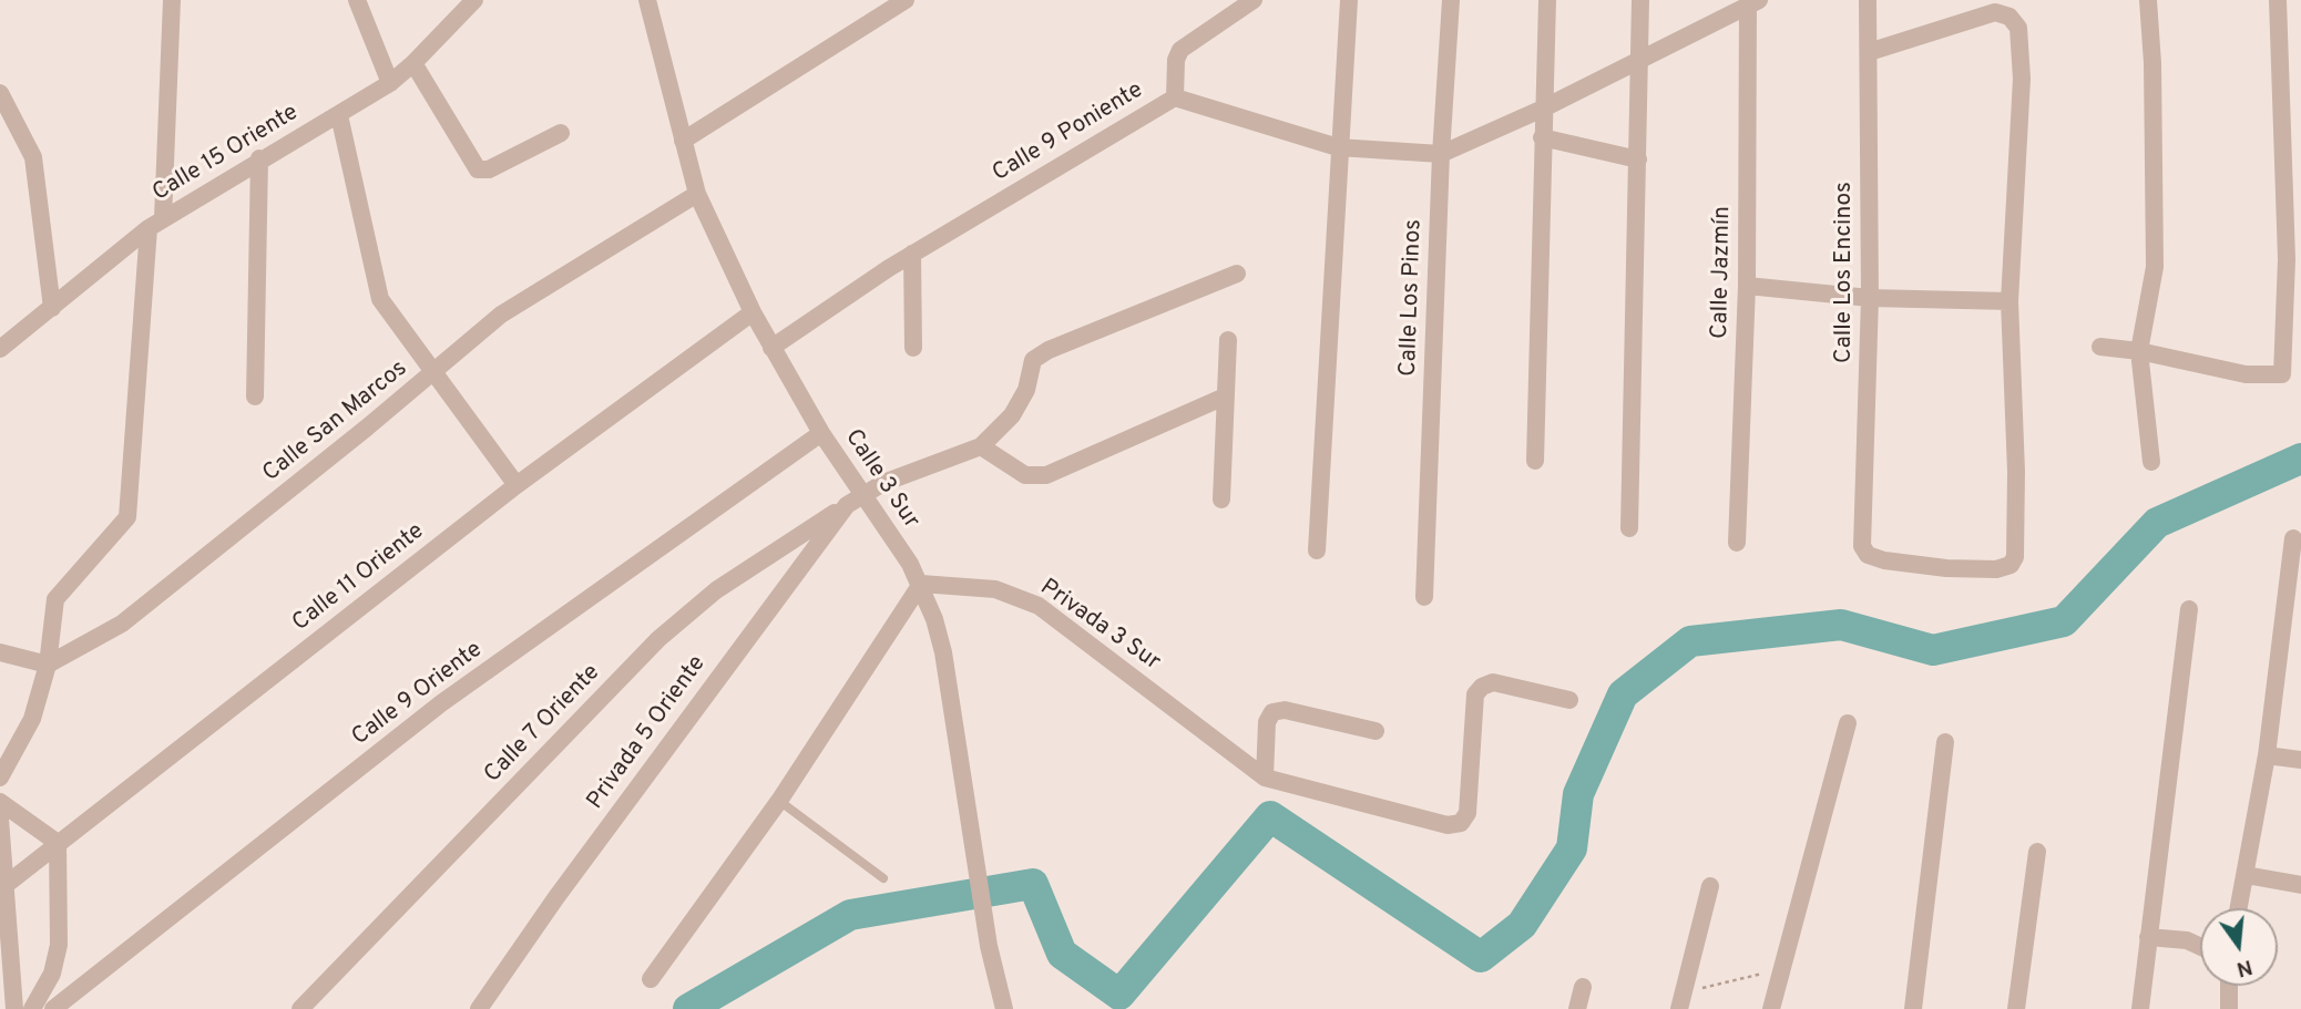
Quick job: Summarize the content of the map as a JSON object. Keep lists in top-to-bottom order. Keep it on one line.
{"streets":{"street":["Calle 9 Poniente","Calle 15 Oriente","Calle Jazmín","Calle Los Encinos","Calle Los Pinos","Calle San Marcos","Calle 3 Sur","Calle 11 Oriente","Privada 3 Sur","Calle 9 Oriente","Calle 7 Oriente","Privada 5 Oriente"]},"crossings":[["Calle 9 Poniente","Calle Jazmín"],["Calle 9 Poniente","Calle Los Pinos"],["Calle 9 Poniente","Calle 3 Sur"],["Calle San Marcos","Calle 3 Sur"],["Calle 3 Sur","Calle 11 Oriente"],["Calle 3 Sur","Privada 3 Sur"],["Calle 3 Sur","Calle 9 Oriente"],["Calle 3 Sur","Privada 5 Oriente"],["Calle 7 Oriente","Privada 5 Oriente"]],"north":"bottom"}
